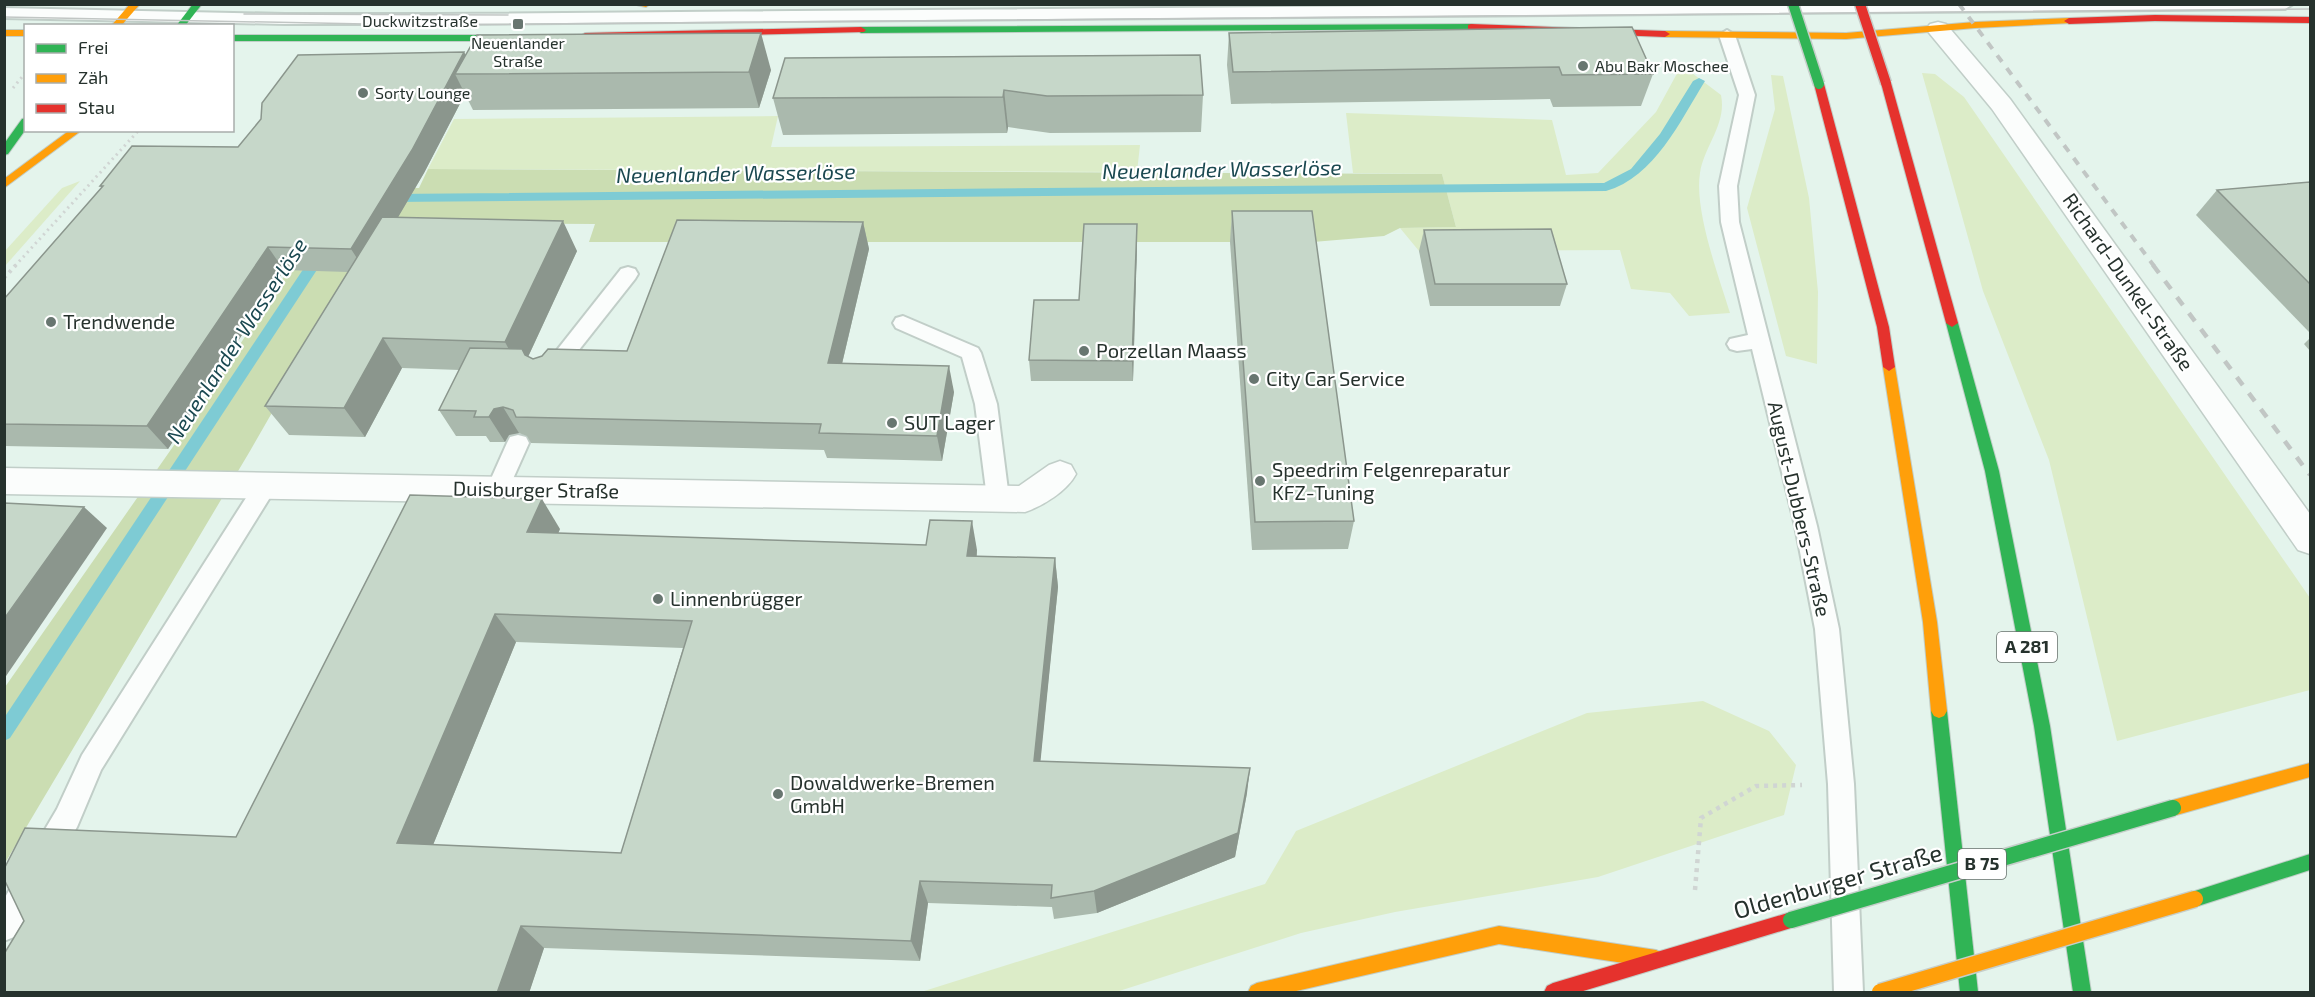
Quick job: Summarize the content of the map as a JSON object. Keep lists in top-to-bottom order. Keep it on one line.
{"streets":{"main road":["Duckwitzstraße","A 281","B 75","Oldenburger Straße"],"street":["Richard-Dunkel-Straße","Duisburger Straße"],"lane":["August-Dubbers-Straße"]},"water":["Neuenlander Wasserlöse"],"places":{"transit":["Neuenlander Straße"],"other":["Abu Bakr Moschee","Sorty Lounge","Trendwende","Porzellan Maass","City Car Service","SUT Lager","Speedrim Felgenreparatur KFZ-Tuning","Linnenbrügger","Dowaldwerke-Bremen GmbH"]},"legend":["Frei","Zäh","Stau"]}
